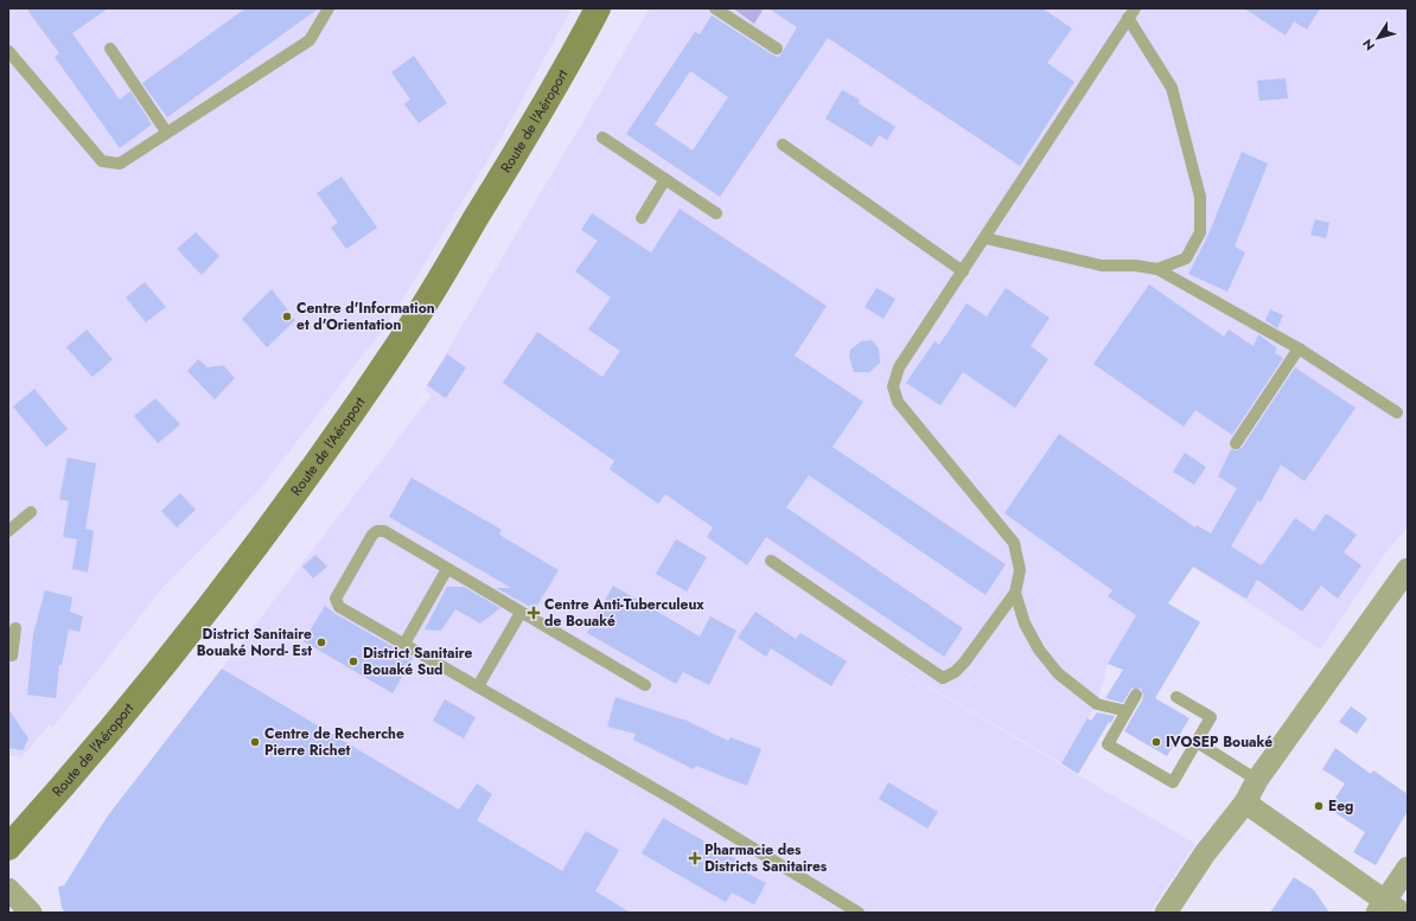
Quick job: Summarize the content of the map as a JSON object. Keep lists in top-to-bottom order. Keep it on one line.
{"streets":{"main road":["Route de l'Aéroport"]},"places":{"other":["Centre d'Information et d'Orientation","District Sanitaire Bouaké Nord- Est","District Sanitaire Bouaké Sud","Centre de Recherche Pierre Richet","IVOSEP Bouaké","Eeg"],"health":["Centre Anti-Tuberculeux de Bouaké","Pharmacie des Districts Sanitaires"]},"north":"bottom left"}
